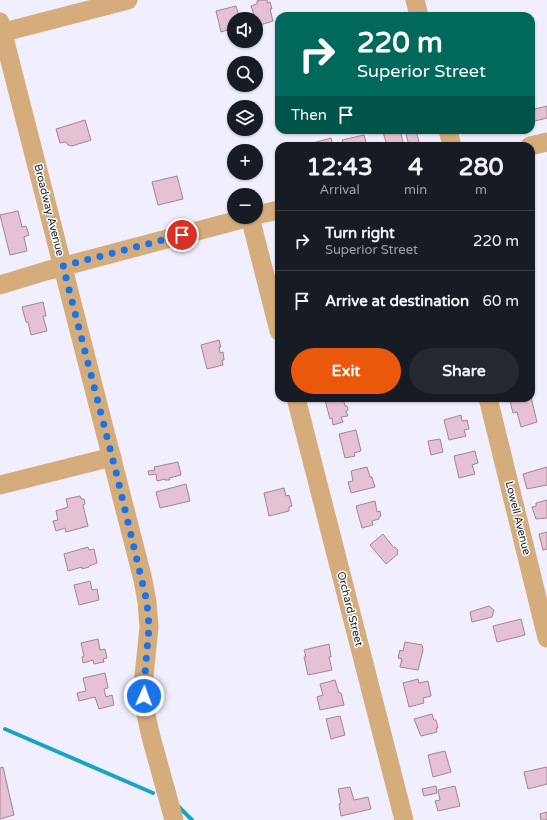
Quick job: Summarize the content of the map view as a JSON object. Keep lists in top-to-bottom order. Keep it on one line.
{"streets":{"street":["Broadway Avenue","Lowell Avenue","Orchard Street"]},"page":{"map_buttons":["+","−"],"turn":["220 m","Superior Street"],"then":"Then","eta":["12:43","Arrival","4","min","280","m"],"list":[{"name":"Turn right","note":"Superior Street","value":"220 m"},{"name":"Arrive at destination","value":"60 m"}],"buttons":["Exit","Share"]}}
